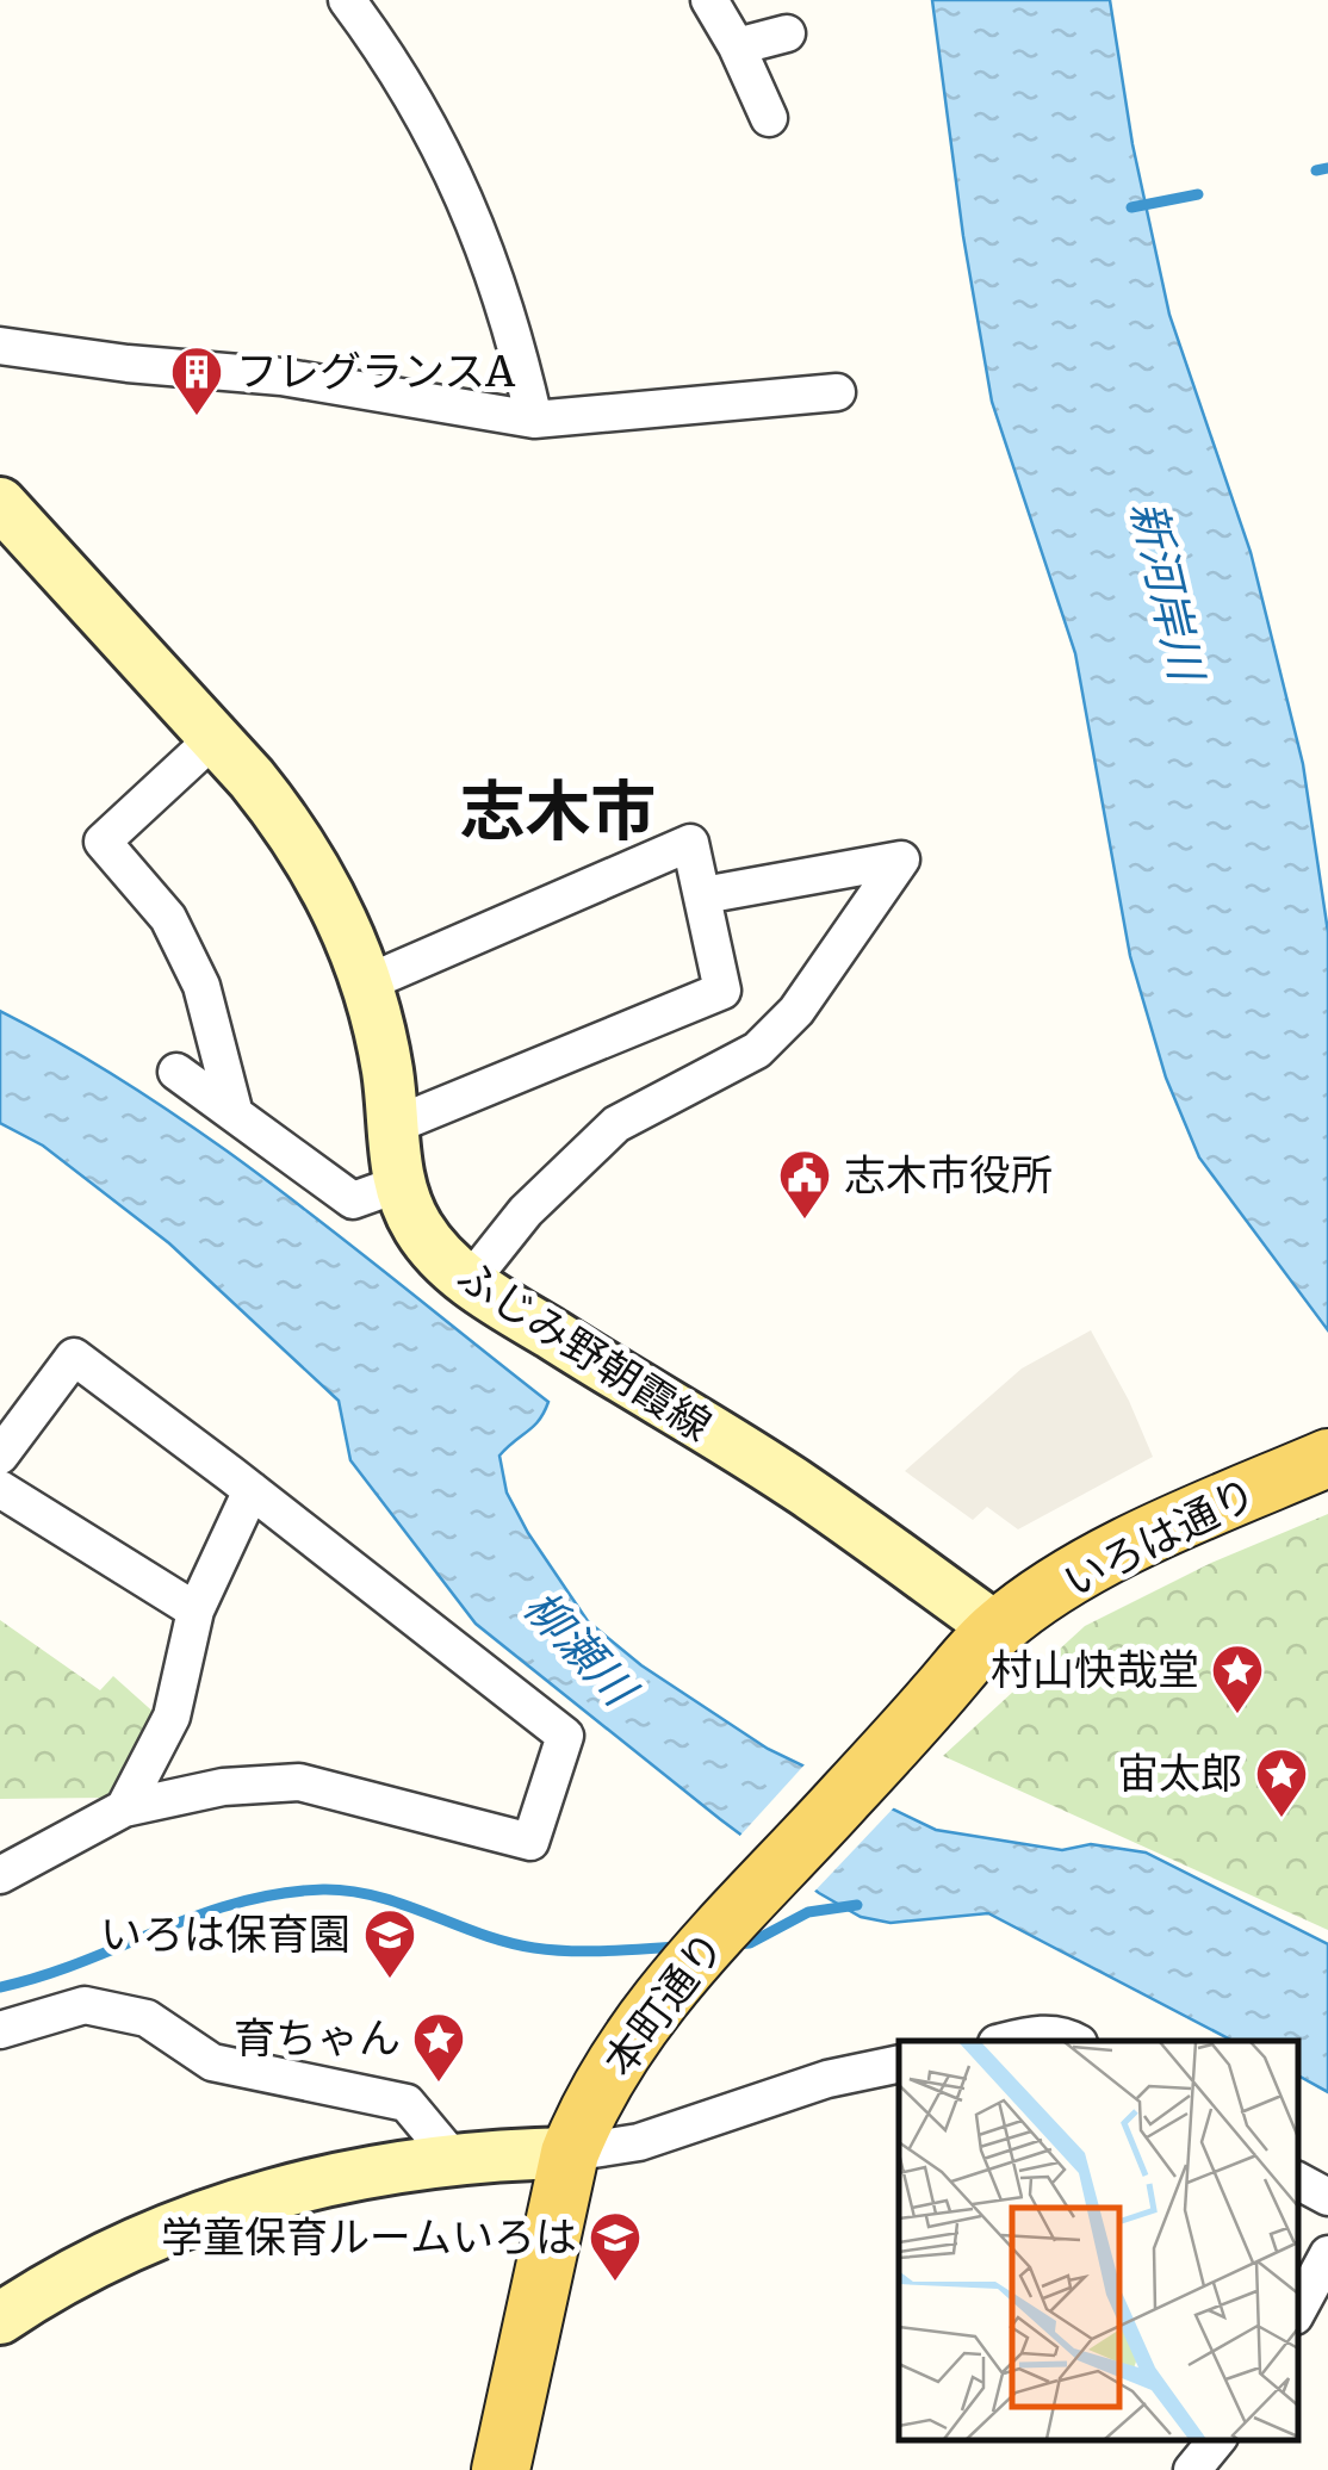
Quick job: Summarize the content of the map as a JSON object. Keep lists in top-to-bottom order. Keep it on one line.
{"streets":{"main road":["ふじみ野朝霞線","いろは通り","本町通り"]},"crossings":[["ふじみ野朝霞線","いろは通り"],["ふじみ野朝霞線","本町通り"],["いろは通り","本町通り"]],"districts":["志木市"],"water":["新河岸川","柳瀬川"],"places":{"building":["フレグランスA"],"public building":["志木市役所"],"place":["村山快哉堂","宙太郎","育ちゃん"],"school or university":["いろは保育園","学童保育ルームいろは"]}}
